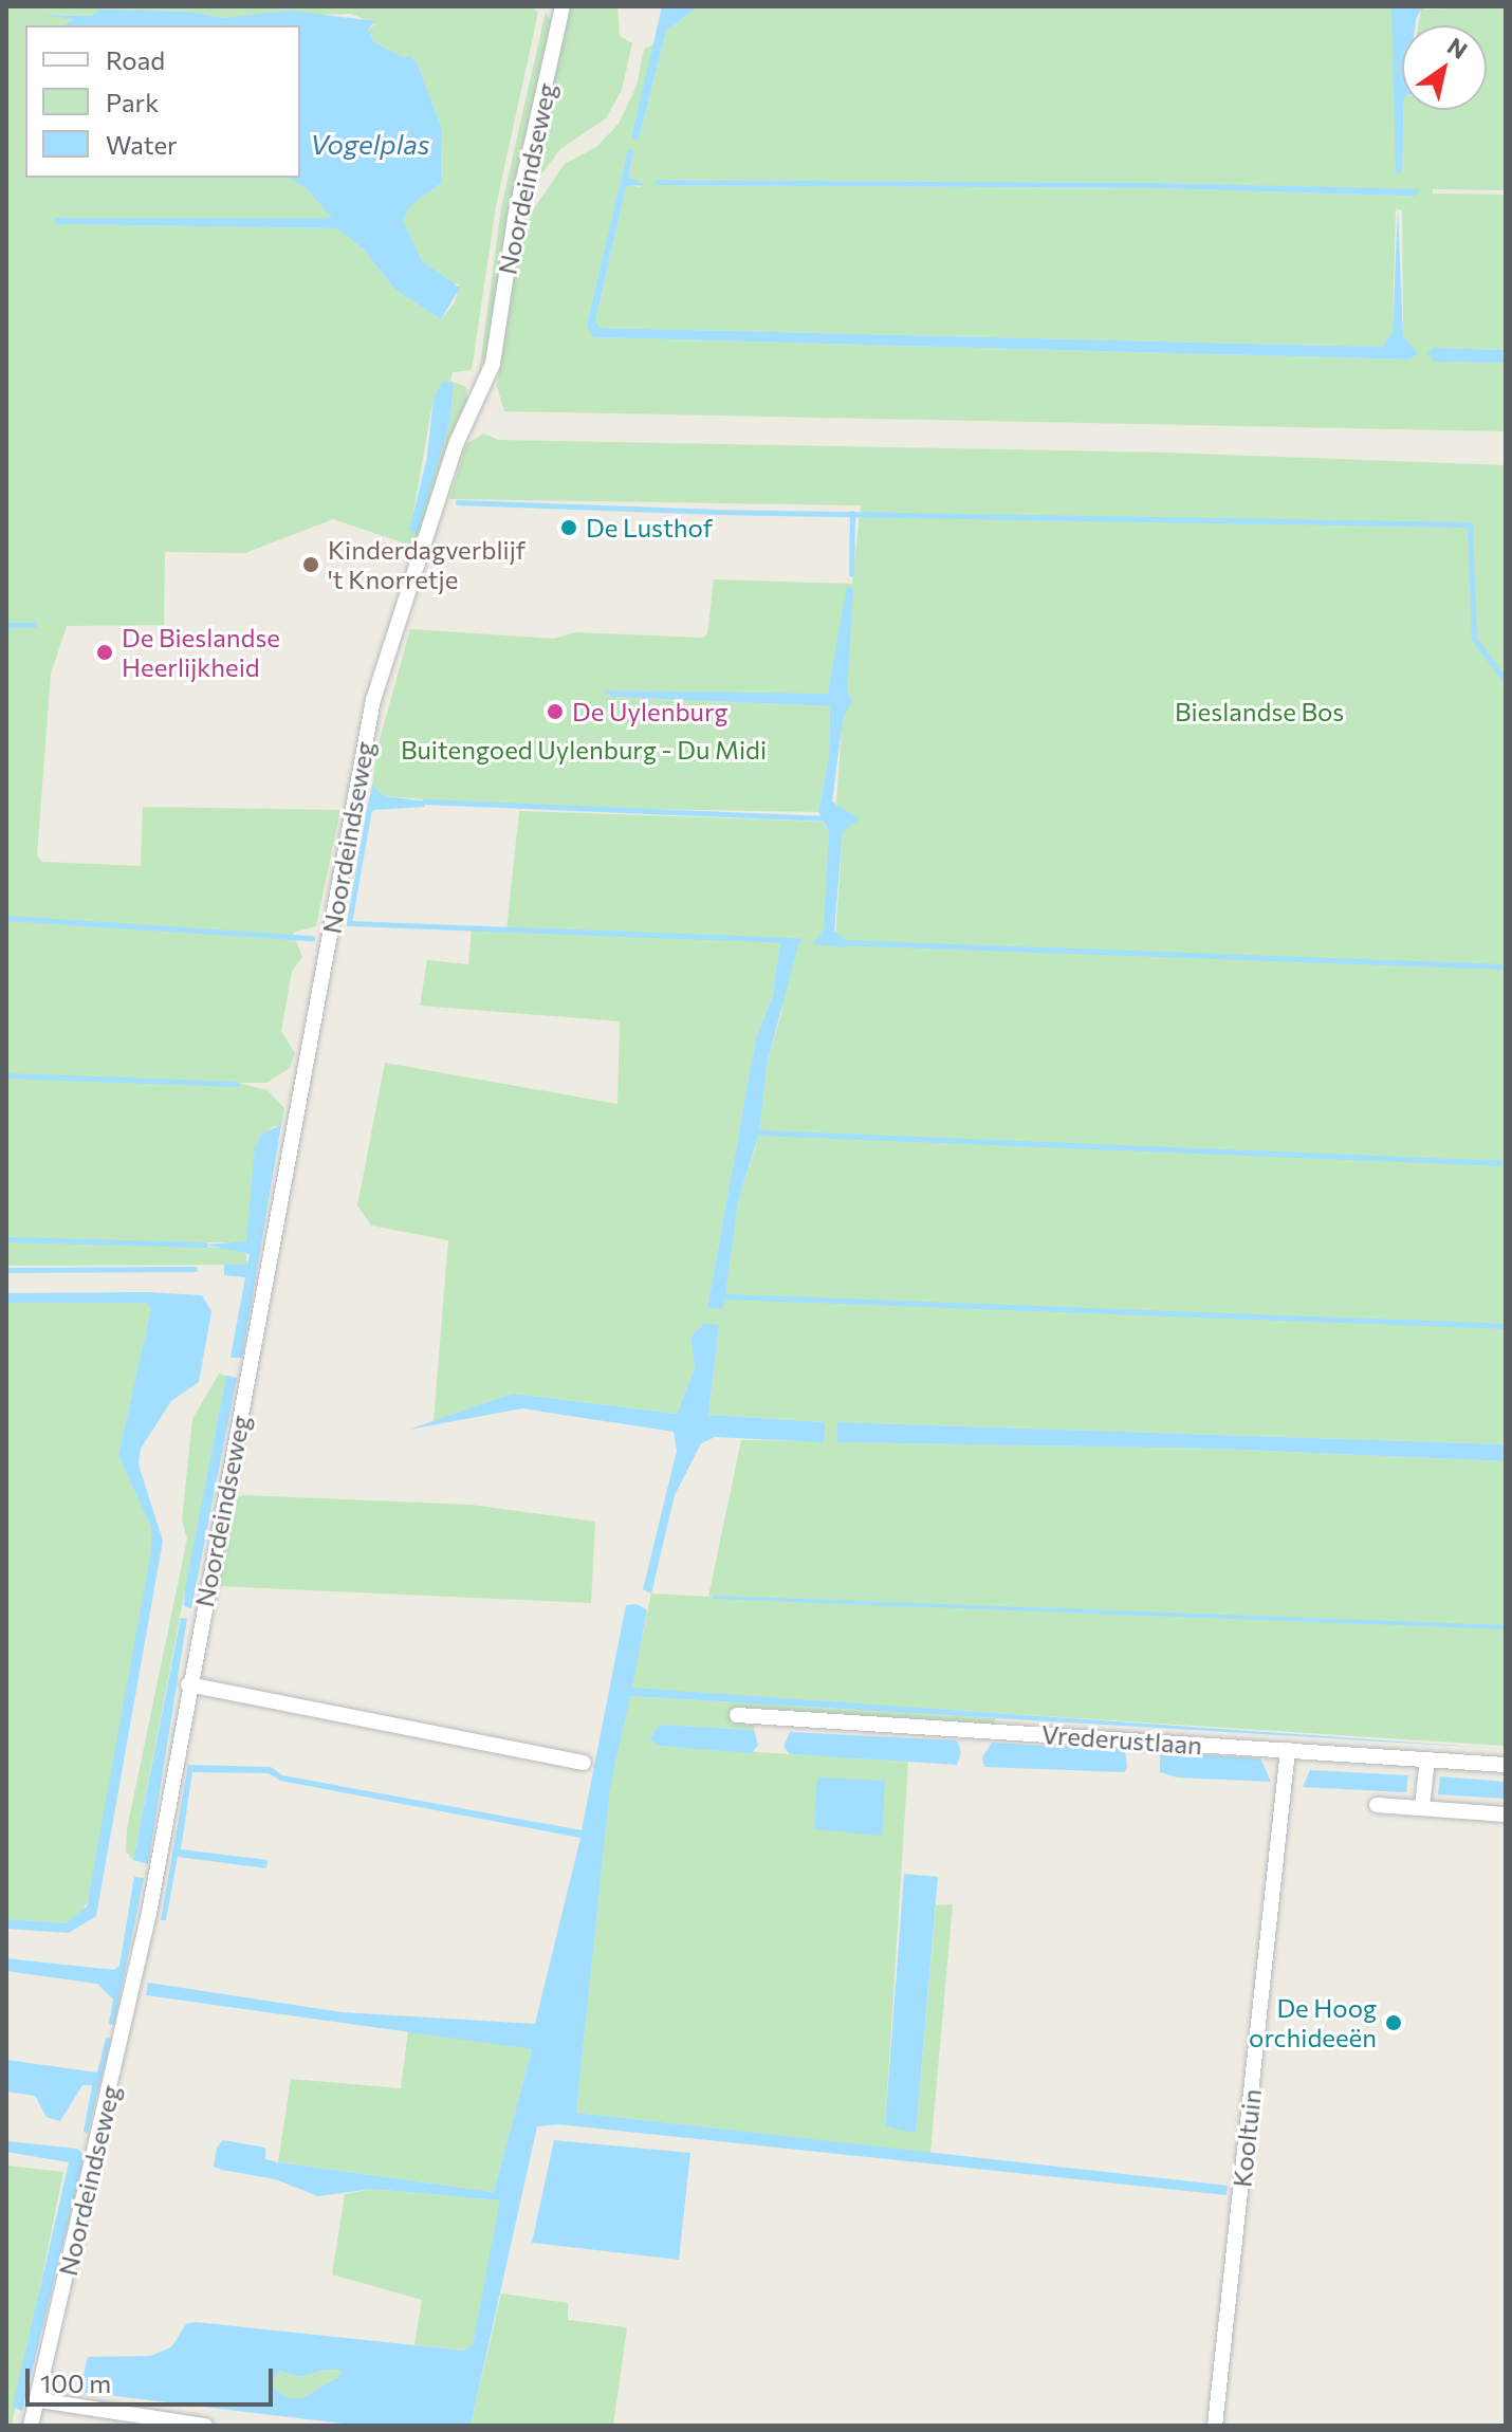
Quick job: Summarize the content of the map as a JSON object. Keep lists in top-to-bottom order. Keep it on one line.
{"streets":{"street":["Noordeindseweg","Vrederustlaan","Kooltuin"]},"crossings":[["Vrederustlaan","Kooltuin"]],"water":["Vogelplas"],"parks":["Bieslandse Bos","Buitengoed Uylenburg - Du Midi"],"places":["De Lusthof","Kinderdagverblijf 't Knorretje","De Bieslandse Heerlijkheid","De Uylenburg","De Hoog orchideeën"],"legend":["Road","Park","Water"],"scale_bar":"100 m","north":"top right"}
